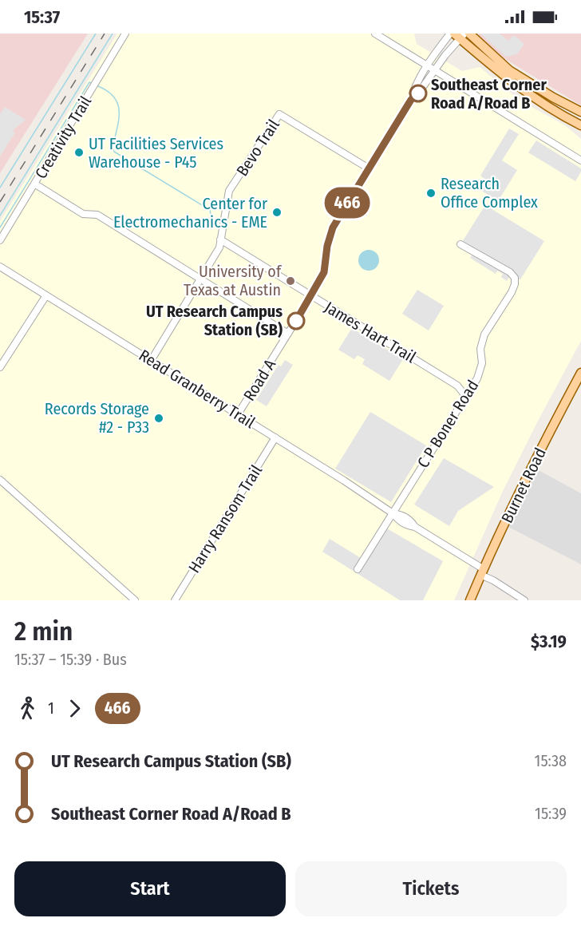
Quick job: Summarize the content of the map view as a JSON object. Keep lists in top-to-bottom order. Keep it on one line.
{"streets":{"main road":["Burnet Road"],"street":["Creativity Trail","Bevo Trail","James Hart Trail","Road A","Read Granberry Trail","C P Boner Road","Harry Ransom Trail"]},"crossings":[["Bevo Trail","James Hart Trail"],["Bevo Trail","Road A"],["Bevo Trail","Read Granberry Trail"],["James Hart Trail","Road A"],["James Hart Trail","C P Boner Road"],["Road A","Read Granberry Trail"],["Read Granberry Trail","C P Boner Road"],["Read Granberry Trail","Burnet Road"],["Read Granberry Trail","Harry Ransom Trail"]],"places":["Southeast Corner Road A/Road B","UT Facilities Services Warehouse - P45","Research Office Complex","Center for Electromechanics - EME","University of Texas at Austin","UT Research Campus Station (SB)","Records Storage #2 - P33"],"lines":["bus line 466"],"page":{"status":"15:37","on_map":"466","heading":["2 min","15:37 – 15:39 · Bus","$3.19"],"legs":["1","466"],"list":[{"name":"UT Research Campus Station (SB)","value":"15:38"},{"name":"Southeast Corner Road A/Road B","value":"15:39"}],"buttons":["Start","Tickets"]}}
